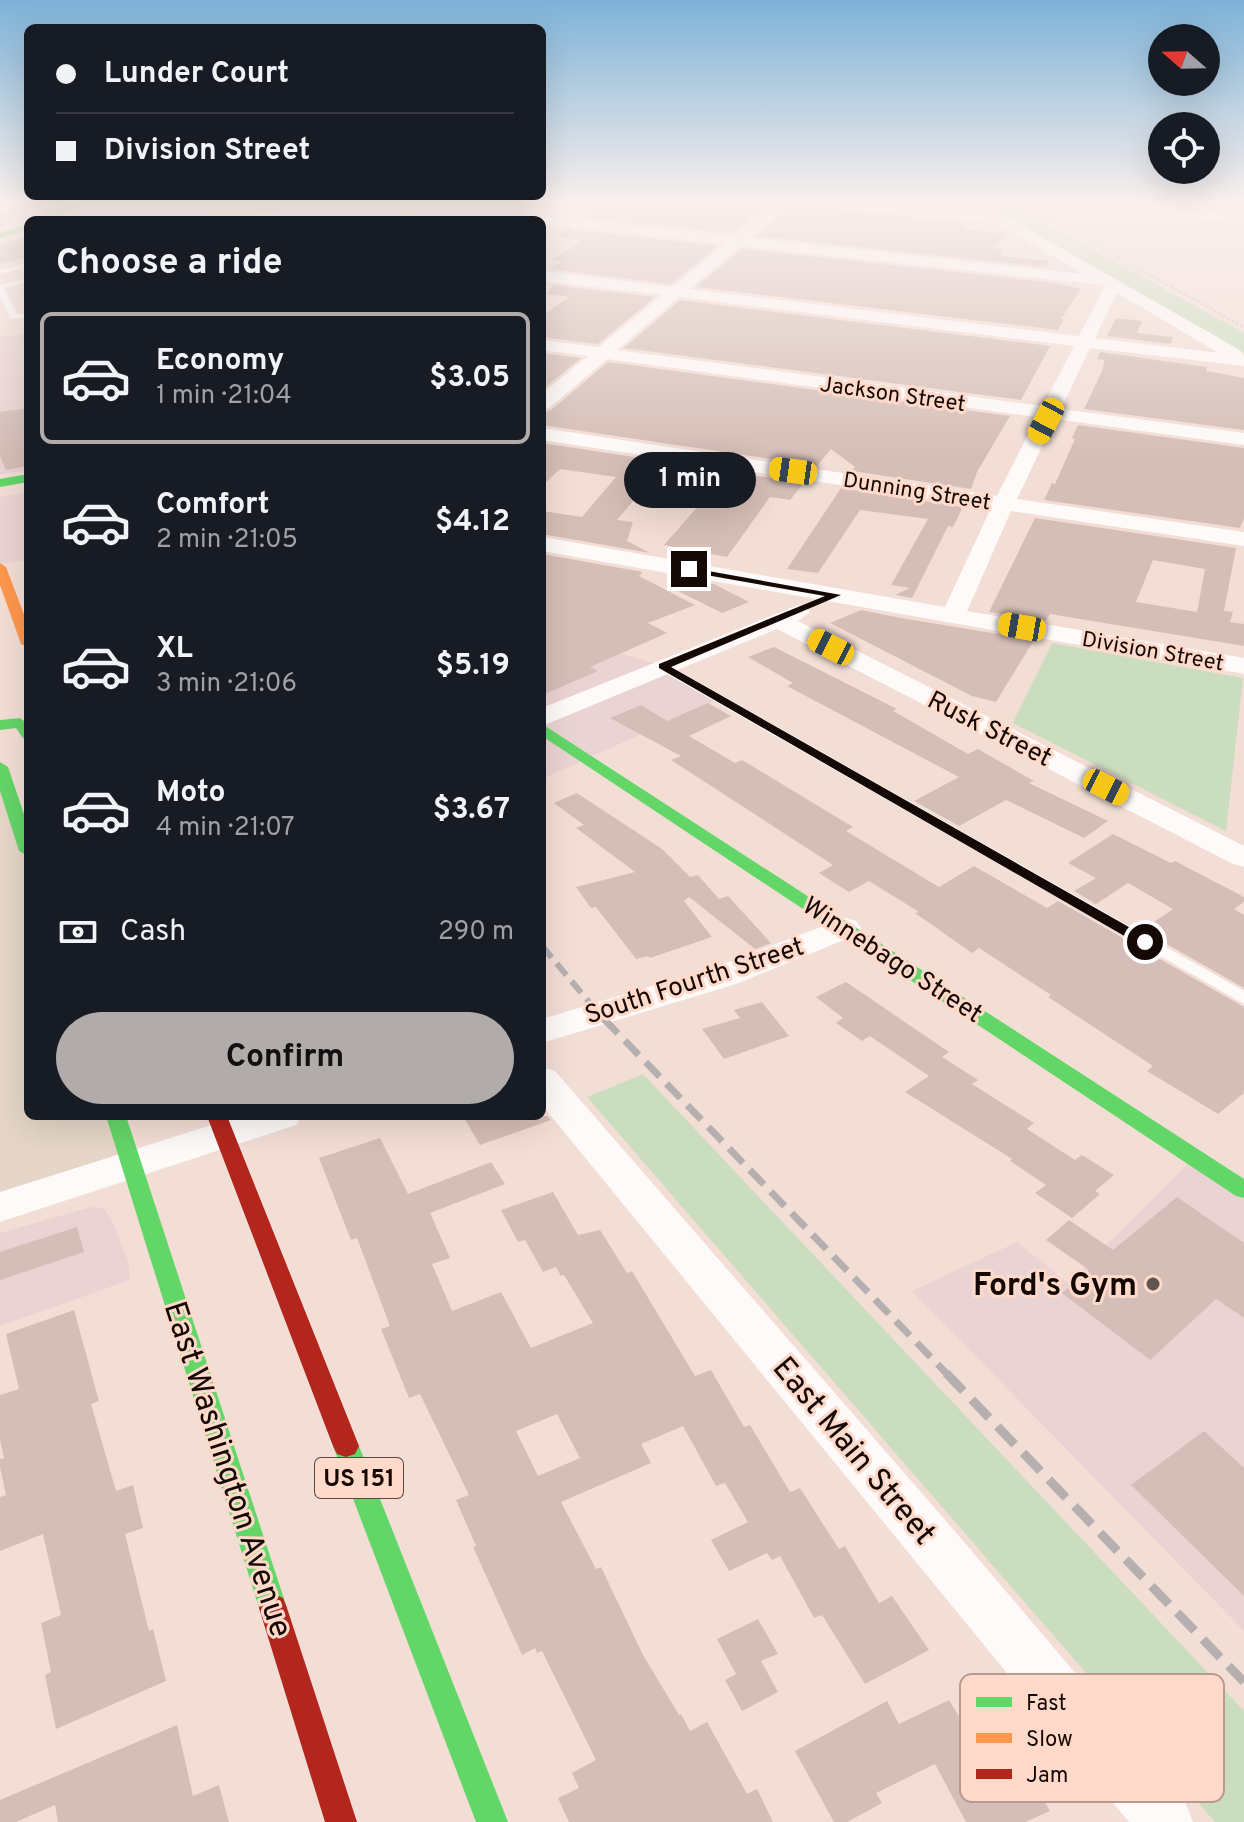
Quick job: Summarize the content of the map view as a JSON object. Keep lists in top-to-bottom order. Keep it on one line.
{"streets":{"main road":["Winnebago Street","East Washington Avenue","US 151"],"street":["Jackson Street","Dunning Street","Division Street","Rusk Street","South Fourth Street","East Main Street"]},"crossings":[["Winnebago Street","South Fourth Street"]],"places":["Ford's Gym"],"legend":["Fast","Slow","Jam"],"north":"left","page":{"banner":["Lunder Court","Division Street"],"heading":"Choose a ride","list":[{"name":"Economy","note":"1 min · 21:04","value":"$3.05"},{"name":"Comfort","note":"2 min · 21:05","value":"$4.12"},{"name":"XL","note":"3 min · 21:06","value":"$5.19"},{"name":"Moto","note":"4 min · 21:07","value":"$3.67"}],"bubble":"1 min","pay":["Cash","290 m"],"buttons":"Confirm"}}
